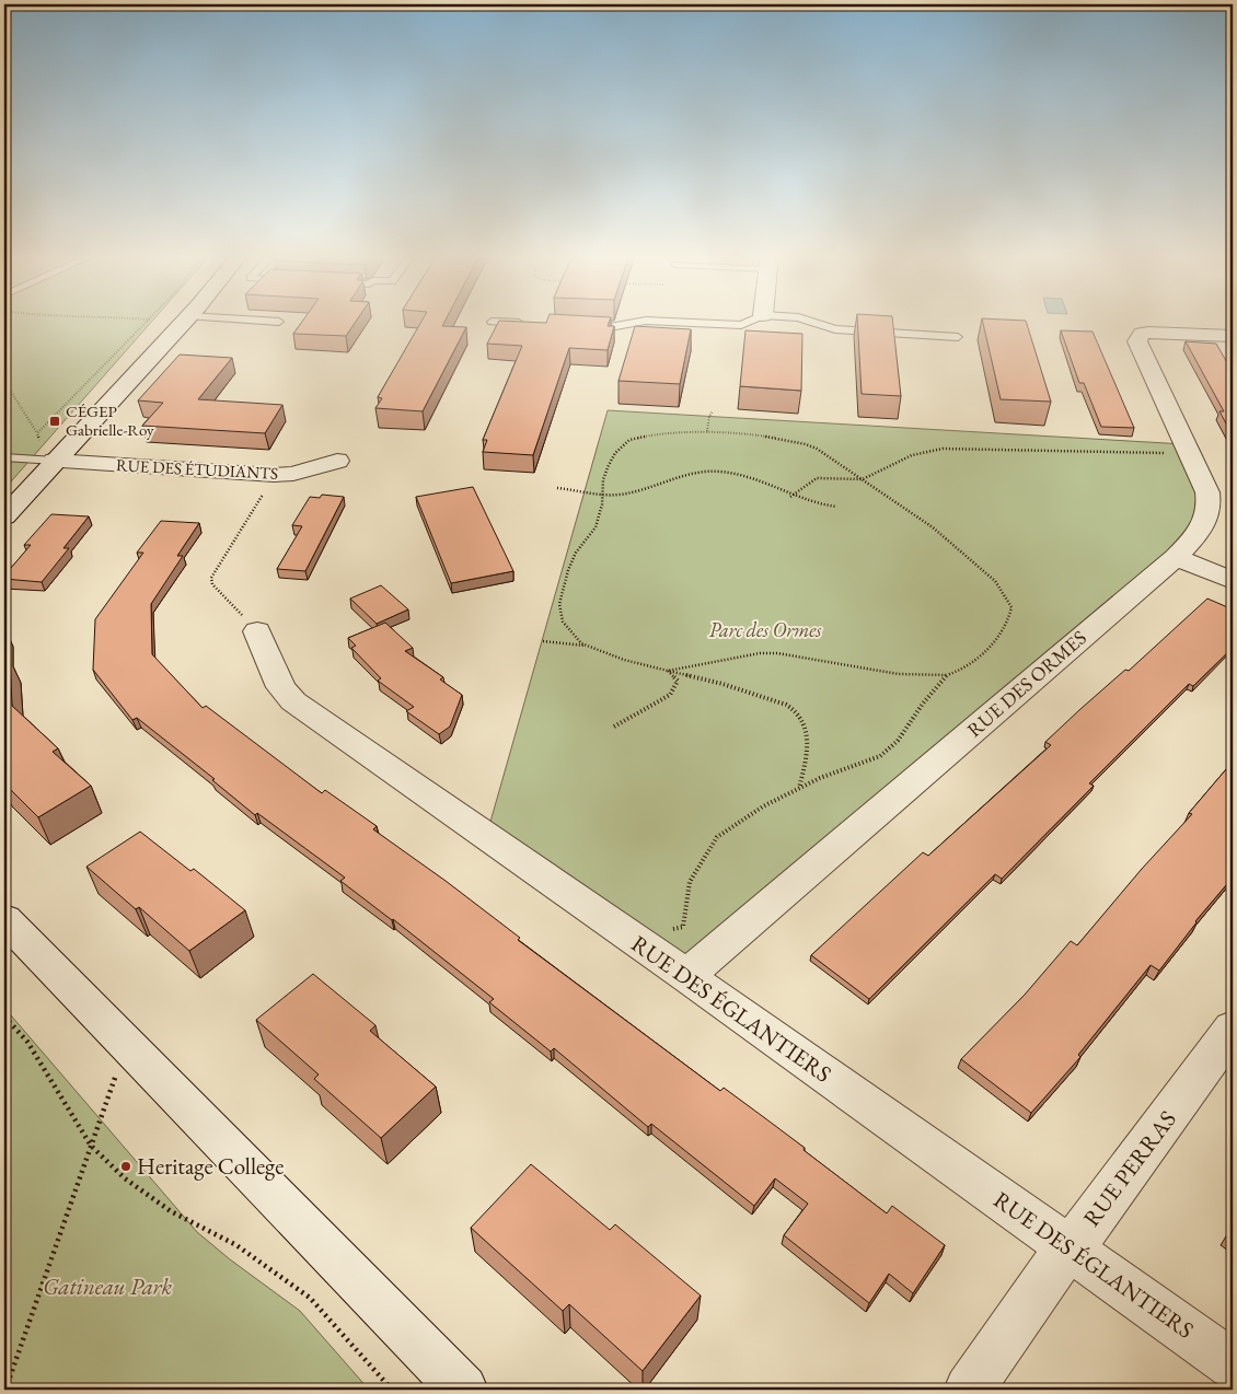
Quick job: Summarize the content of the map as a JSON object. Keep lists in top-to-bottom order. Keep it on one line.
{"streets":{"street":["RUE DES ÉTUDIANTS","RUE DES ORMES","RUE DES ÉGLANTIERS","RUE PERRAS"]},"crossings":[["RUE DES ORMES","RUE DES ÉGLANTIERS"],["RUE DES ÉGLANTIERS","RUE PERRAS"]],"parks":["Parc des Ormes","Gatineau Park"],"places":{"transit":["CÉGEP Gabrielle-Roy"],"other":["Heritage College"]}}
